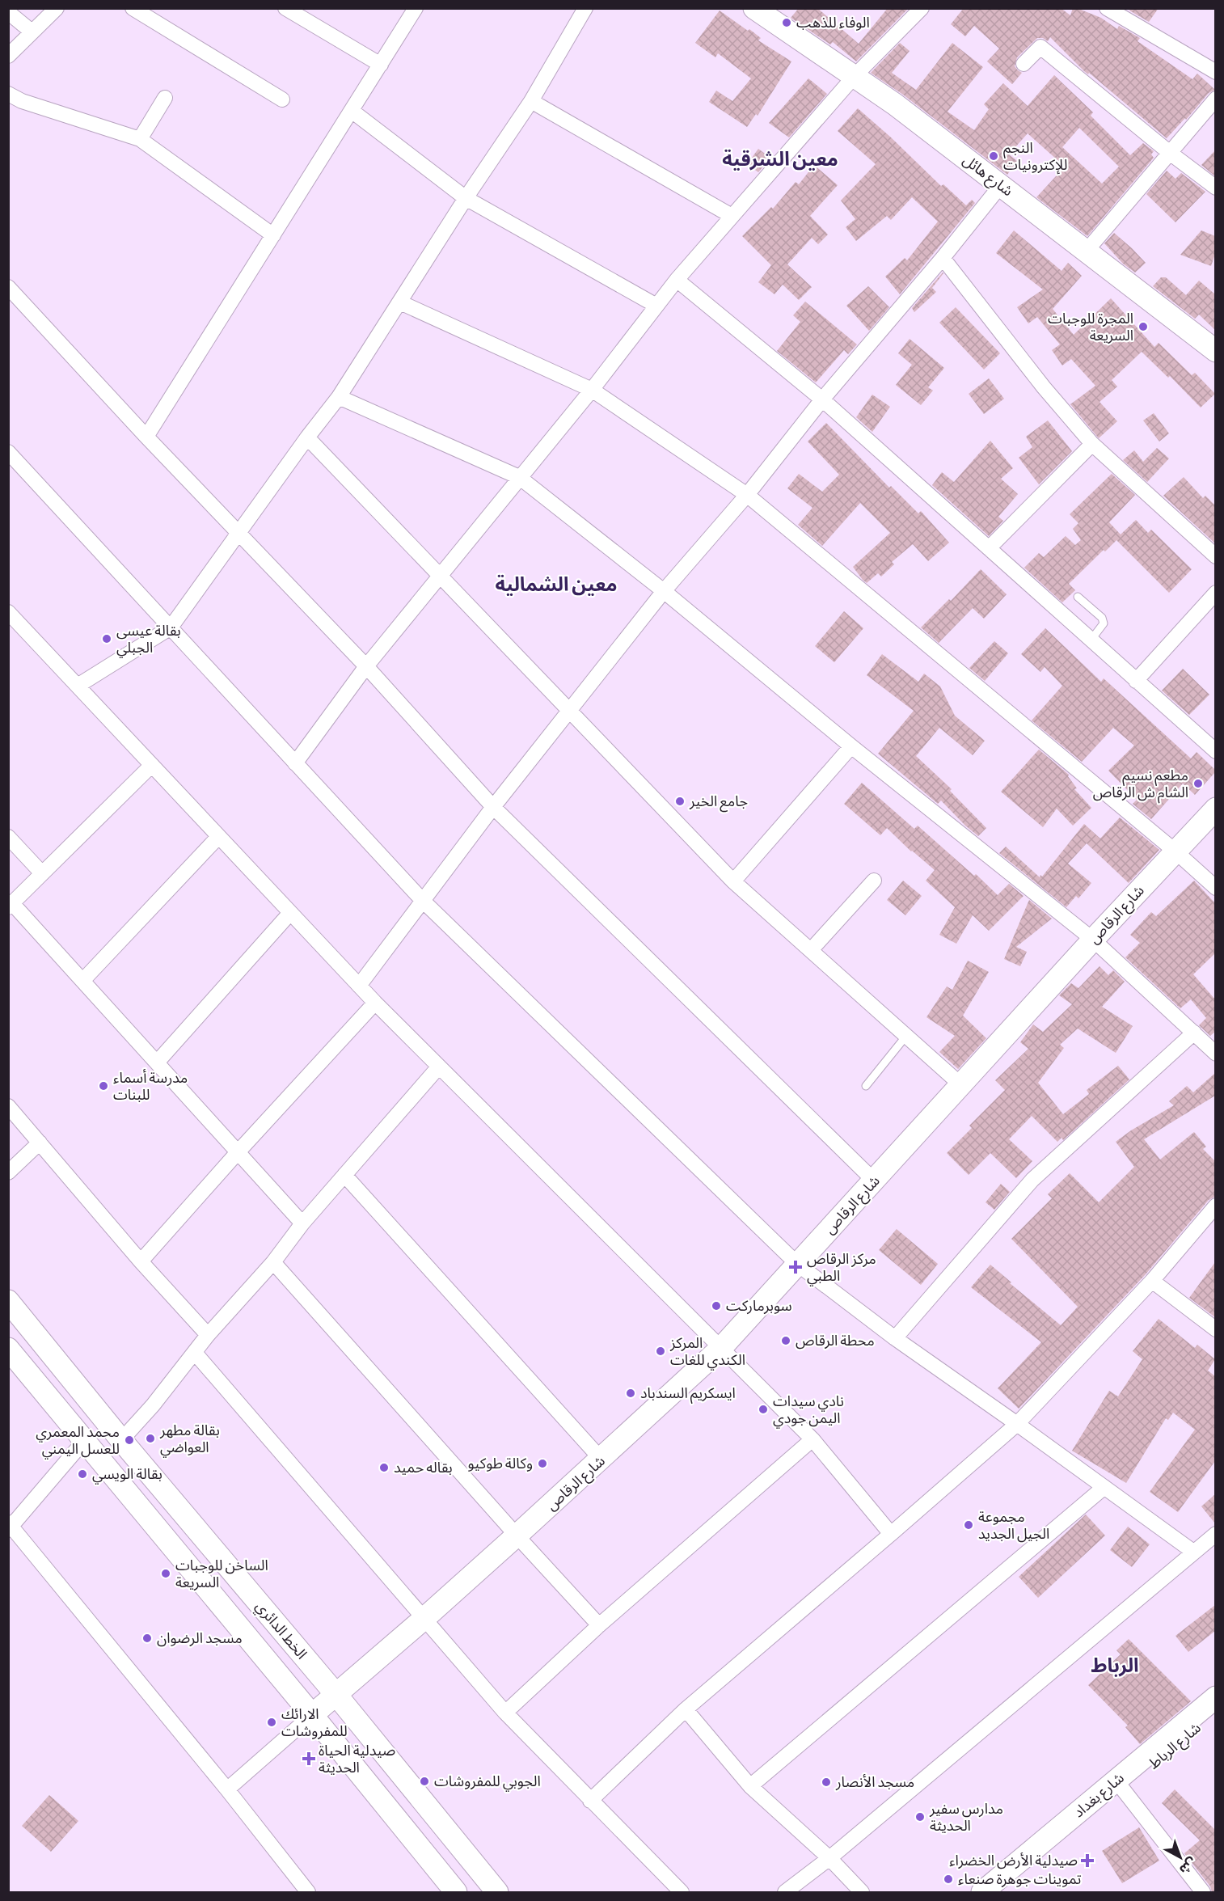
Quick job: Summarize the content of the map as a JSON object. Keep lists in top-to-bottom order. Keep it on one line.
{"streets":{"street":["شارع هائل","شارع الرقاص","الخط الدائري","شارع الرباط","شارع بغداد"]},"crossings":[["شارع الرقاص","الخط الدائري"]],"districts":["معين الشرقية","معين الشمالية","الرباط"],"places":{"other":["الوفاء للذهب","النجم للإكترونيات","المجرة للوجبات السريعة","بقالة عيسى الجبلي","مطعم نسيم الشام ش الرقاص","جامع الخير","مدرسة أسماء للبنات","سوبرماركت","محطة الرقاص","المركز الكندي للغات","ايسكريم السندباد","نادي سيدات اليمن جودي","بقالة مطهر العواضي","محمد المعمري للعسل اليمني","وكالة طوكيو","بقاله حميد","بقالة الويسي","مجموعة الجيل الجديد","الساخن للوجبات السريعة","مسجد الرضوان","الارائك للمفروشات","الجوبي للمفروشات","مسجد الأنصار","مدارس سفير الحديثة","تموينات جوهرة صنعاء"],"health":["مركز الرقاص الطبي","صيدلية الحياة الحديثة","صيدلية الأرض الخضراء"]},"north":"bottom right"}
